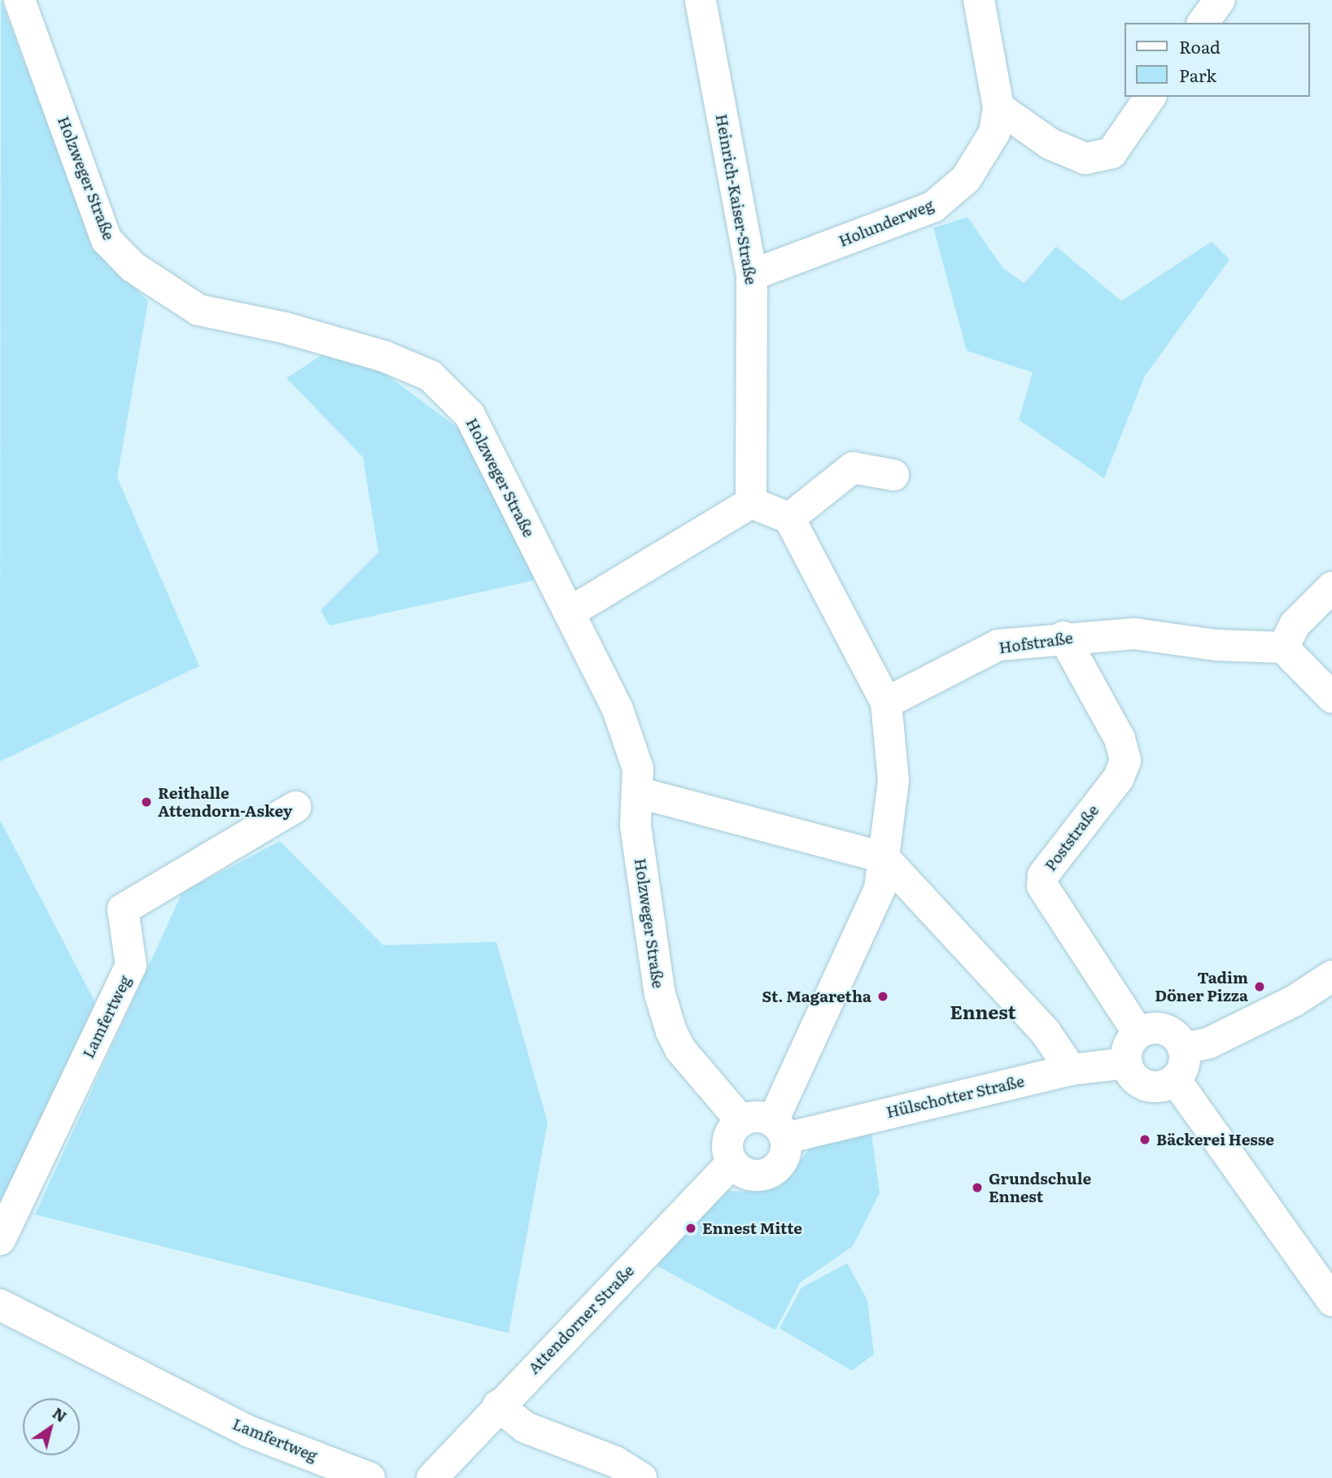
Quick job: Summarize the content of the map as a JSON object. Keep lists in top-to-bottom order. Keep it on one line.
{"streets":{"street":["Holzweger Straße","Heinrich-Kaiser-Straße","Holunderweg","Hofstraße","Poststraße","Lamfertweg","Hülschotter Straße","Attendorner Straße"]},"crossings":[["Holzweger Straße","Hülschotter Straße"],["Holzweger Straße","Attendorner Straße"],["Heinrich-Kaiser-Straße","Holunderweg"],["Hofstraße","Poststraße"],["Poststraße","Hülschotter Straße"],["Hülschotter Straße","Attendorner Straße"]],"districts":["Ennest"],"places":["Reithalle Attendorn-Askey","Tadim Döner Pizza","St. Magaretha","Bäckerei Hesse","Grundschule Ennest","Ennest Mitte"],"legend":["Road","Park"],"north":"top right"}
